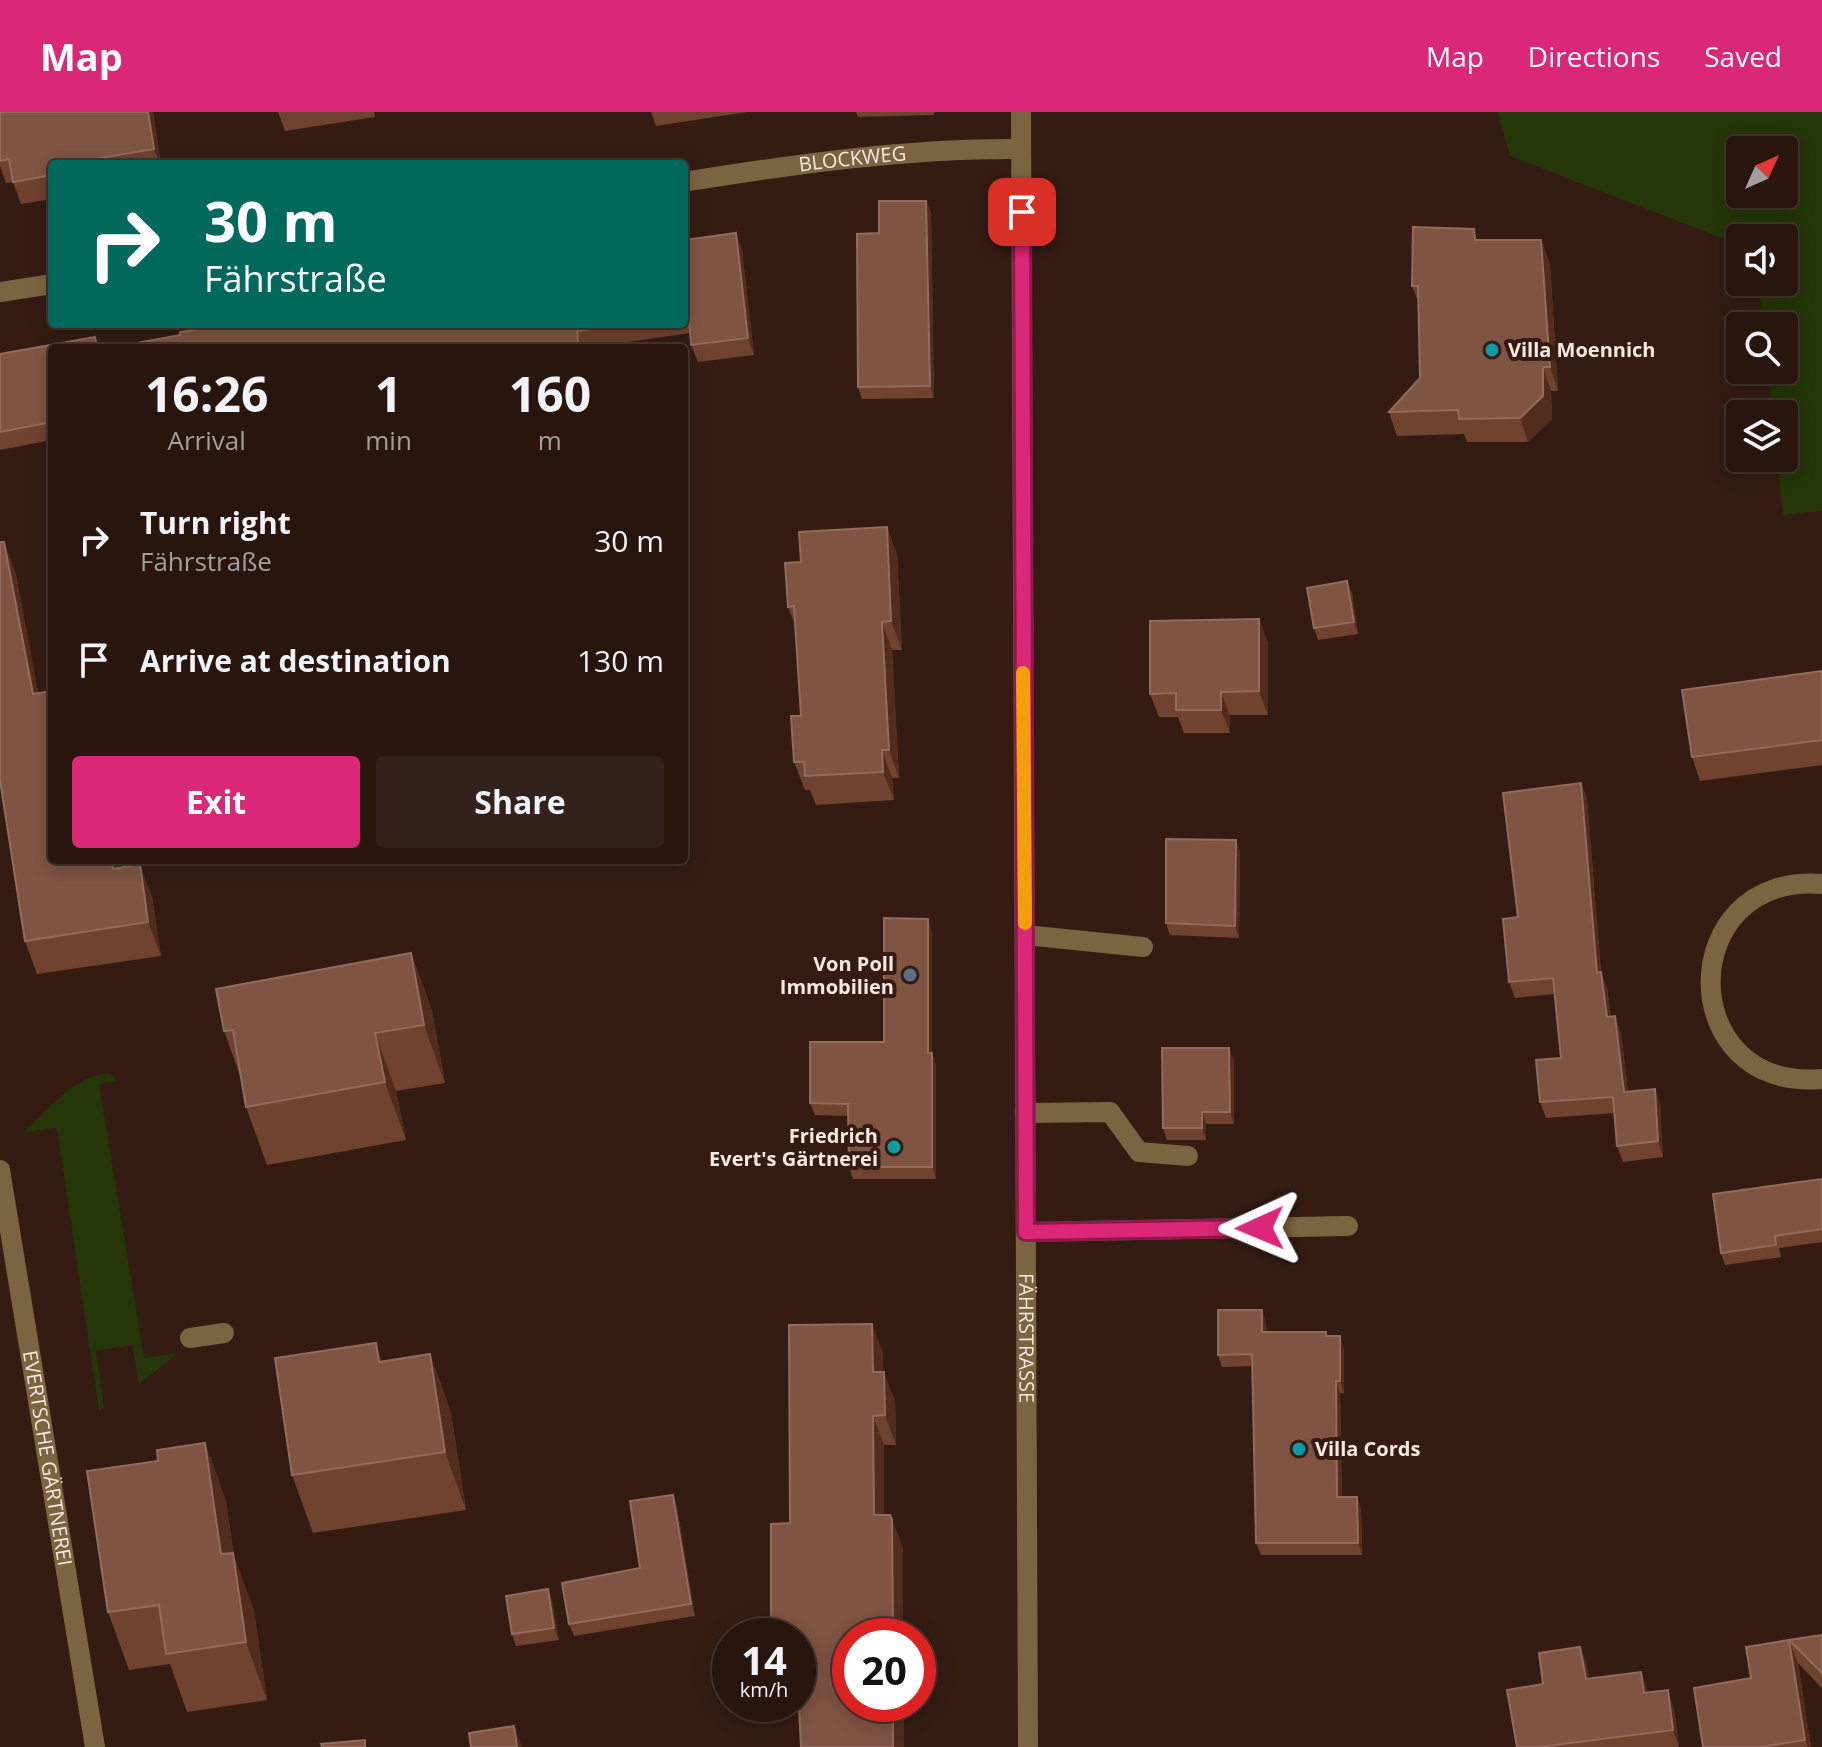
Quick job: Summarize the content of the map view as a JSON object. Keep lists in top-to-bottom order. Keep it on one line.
{"streets":{"street":["BLOCKWEG","FÄHRSTRASSE","EVERTSCHE GÄRTNEREI"]},"crossings":[["BLOCKWEG","FÄHRSTRASSE"]],"places":["Villa Moennich","Von Poll Immobilien","Friedrich Evert's Gärtnerei","Villa Cords"],"north":"top right","page":{"header":"Map","nav":["Map","Directions","Saved"],"turn":["30 m","Fährstraße"],"eta":["16:26","Arrival","1","min","160","m"],"list":[{"name":"Turn right","note":"Fährstraße","value":"30 m"},{"name":"Arrive at destination","value":"130 m"}],"buttons":["Exit","Share"],"speed":"14 km/h","limit":"20"}}
